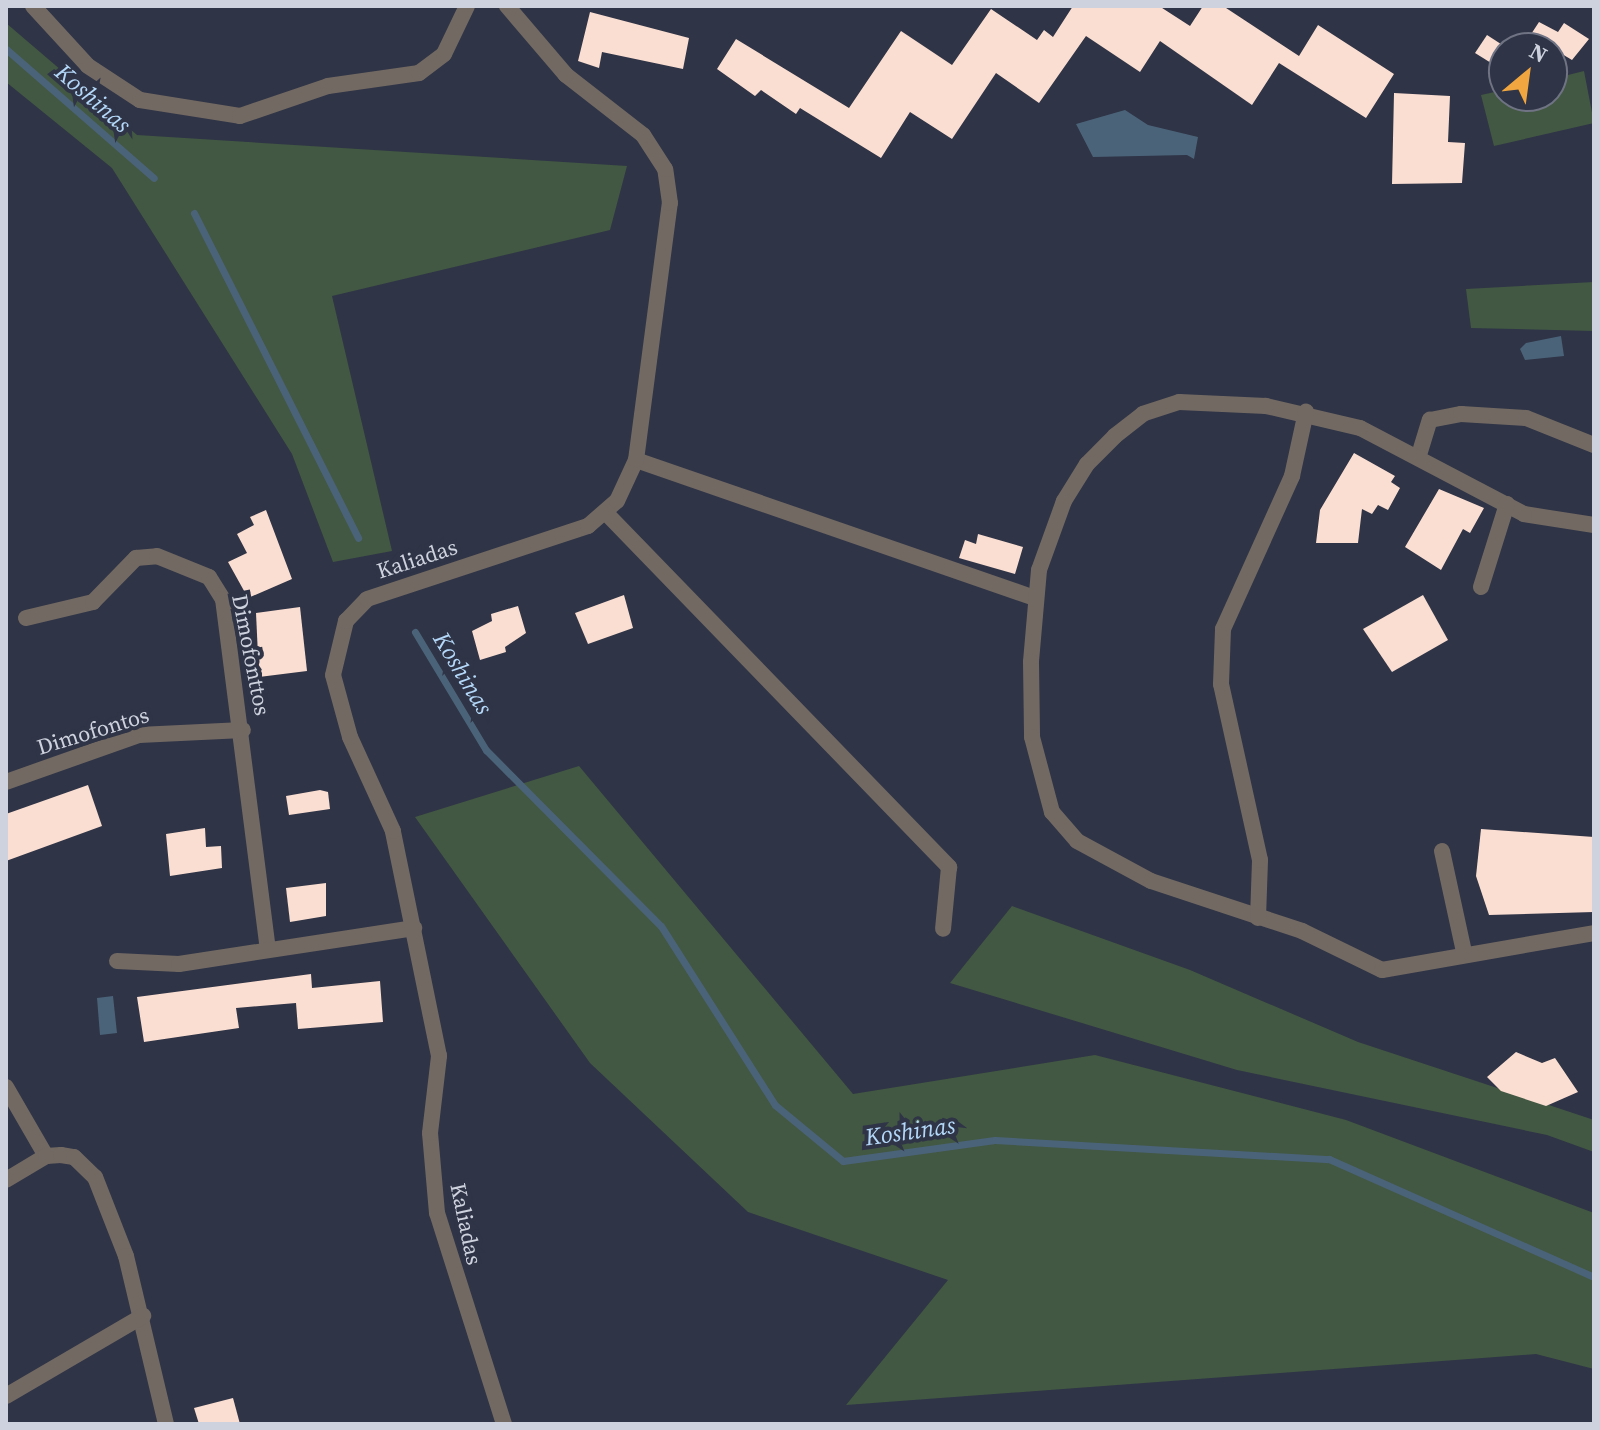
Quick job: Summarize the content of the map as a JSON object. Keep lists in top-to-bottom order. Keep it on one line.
{"streets":{"street":["Kaliadas","Dimofonttos","Dimofontos"]},"crossings":[["Dimofonttos","Dimofontos"]],"water":["Koshinas"],"north":"top right"}
